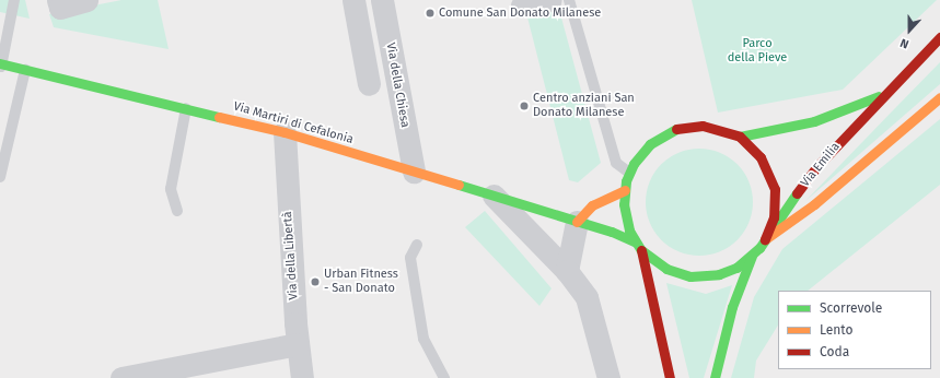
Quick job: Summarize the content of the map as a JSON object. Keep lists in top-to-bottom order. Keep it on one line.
{"streets":{"main road":["Via Martiri di Cefalonia","Via Emilia"],"street":["Via della Chiesa","Via della Libertà"]},"crossings":[["Via della Chiesa","Via Martiri di Cefalonia"],["Via Martiri di Cefalonia","Via Emilia"],["Via Martiri di Cefalonia","Via della Libertà"]],"parks":["Parco della Pieve"],"places":["Comune San Donato Milanese","Centro anziani San Donato Milanese","Urban Fitness - San Donato"],"legend":["Scorrevole","Lento","Coda"],"north":"bottom"}
